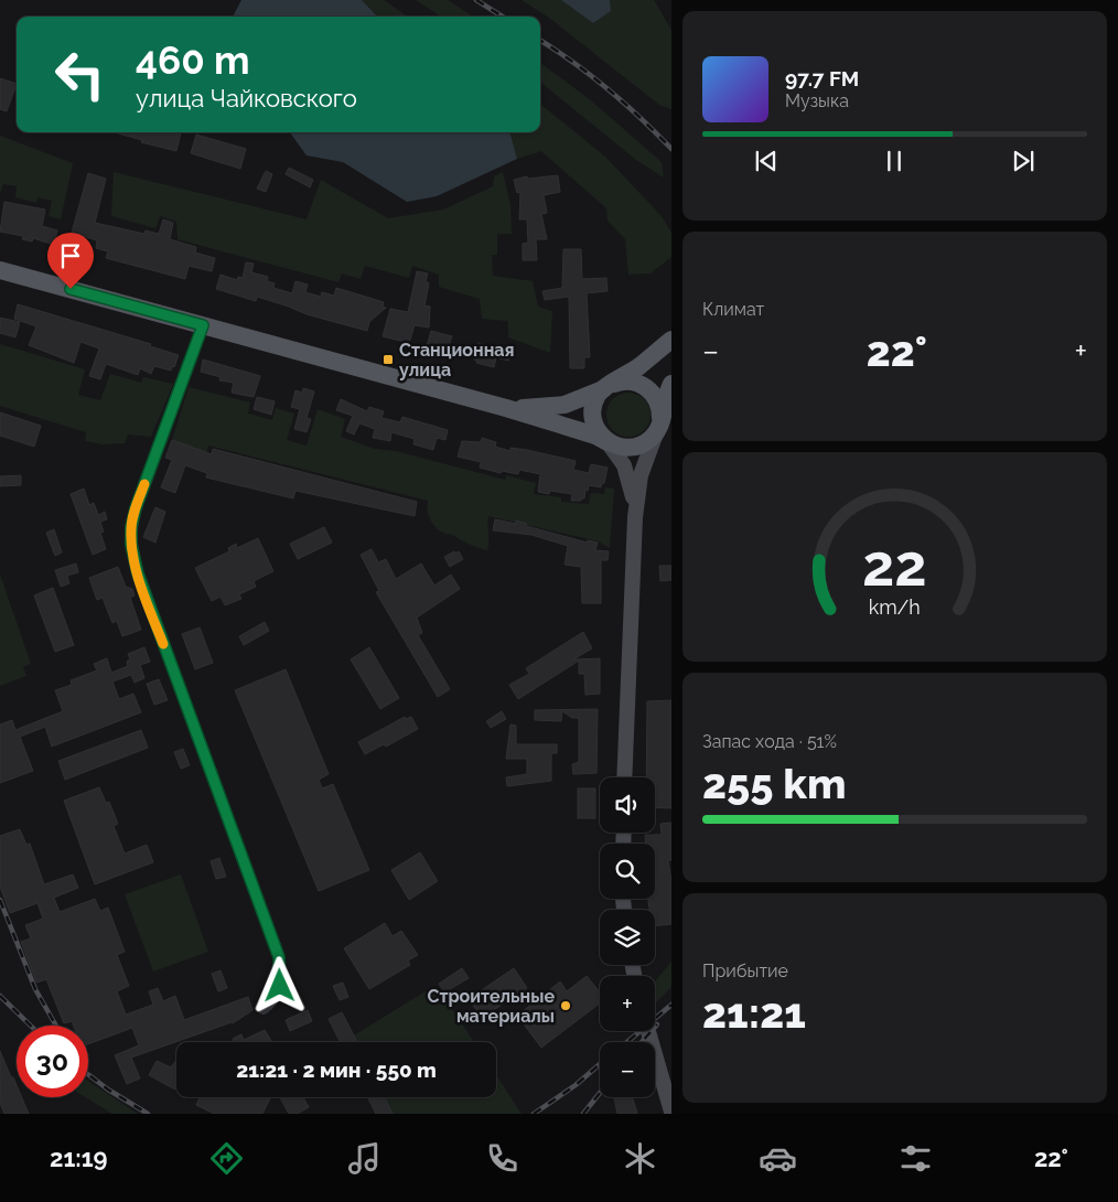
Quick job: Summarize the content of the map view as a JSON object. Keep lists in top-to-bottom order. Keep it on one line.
{"places":{"transit":["Станционная улица"],"other":["Строительные материалы"]},"page":{"turn":["460 m","улица Чайковского"],"song":["97.7 FM","Музыка"],"tile":["Климат",["Запас хода · 51%","255 km"],["Прибытие","21:21"]],"heat":["−","22°","+"],"map_buttons":["+","−"],"limit":"30","trip":"21:21 · 2 мин · 550 m","tabs":["21:19","22°"],"gauge":["22","km/h"]}}
